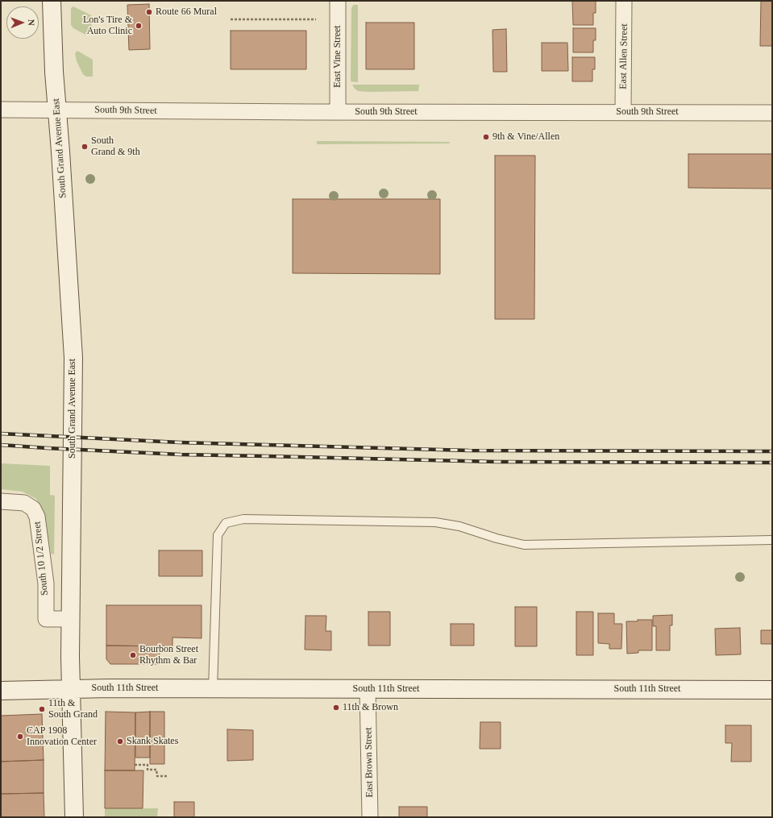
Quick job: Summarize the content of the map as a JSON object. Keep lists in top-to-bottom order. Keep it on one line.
{"streets":{"main road":["South Grand Avenue East","South 11th Street"],"street":["East Vine Street","East Allen Street","South 9th Street","South 10 1/2 Street","East Brown Street"]},"crossings":[["East Vine Street","South 9th Street"],["East Allen Street","South 9th Street"],["South 9th Street","South Grand Avenue East"],["South Grand Avenue East","South 10 1/2 Street"],["South Grand Avenue East","South 11th Street"],["South 11th Street","East Brown Street"]],"places":["Route 66 Mural","Lon's Tire & Auto Clinic","9th & Vine/Allen","South Grand & 9th","Bourbon Street Rhythm & Bar","11th & Brown","11th & South Grand","CAP 1908 Innovation Center","Skank Skates"],"north":"right"}
